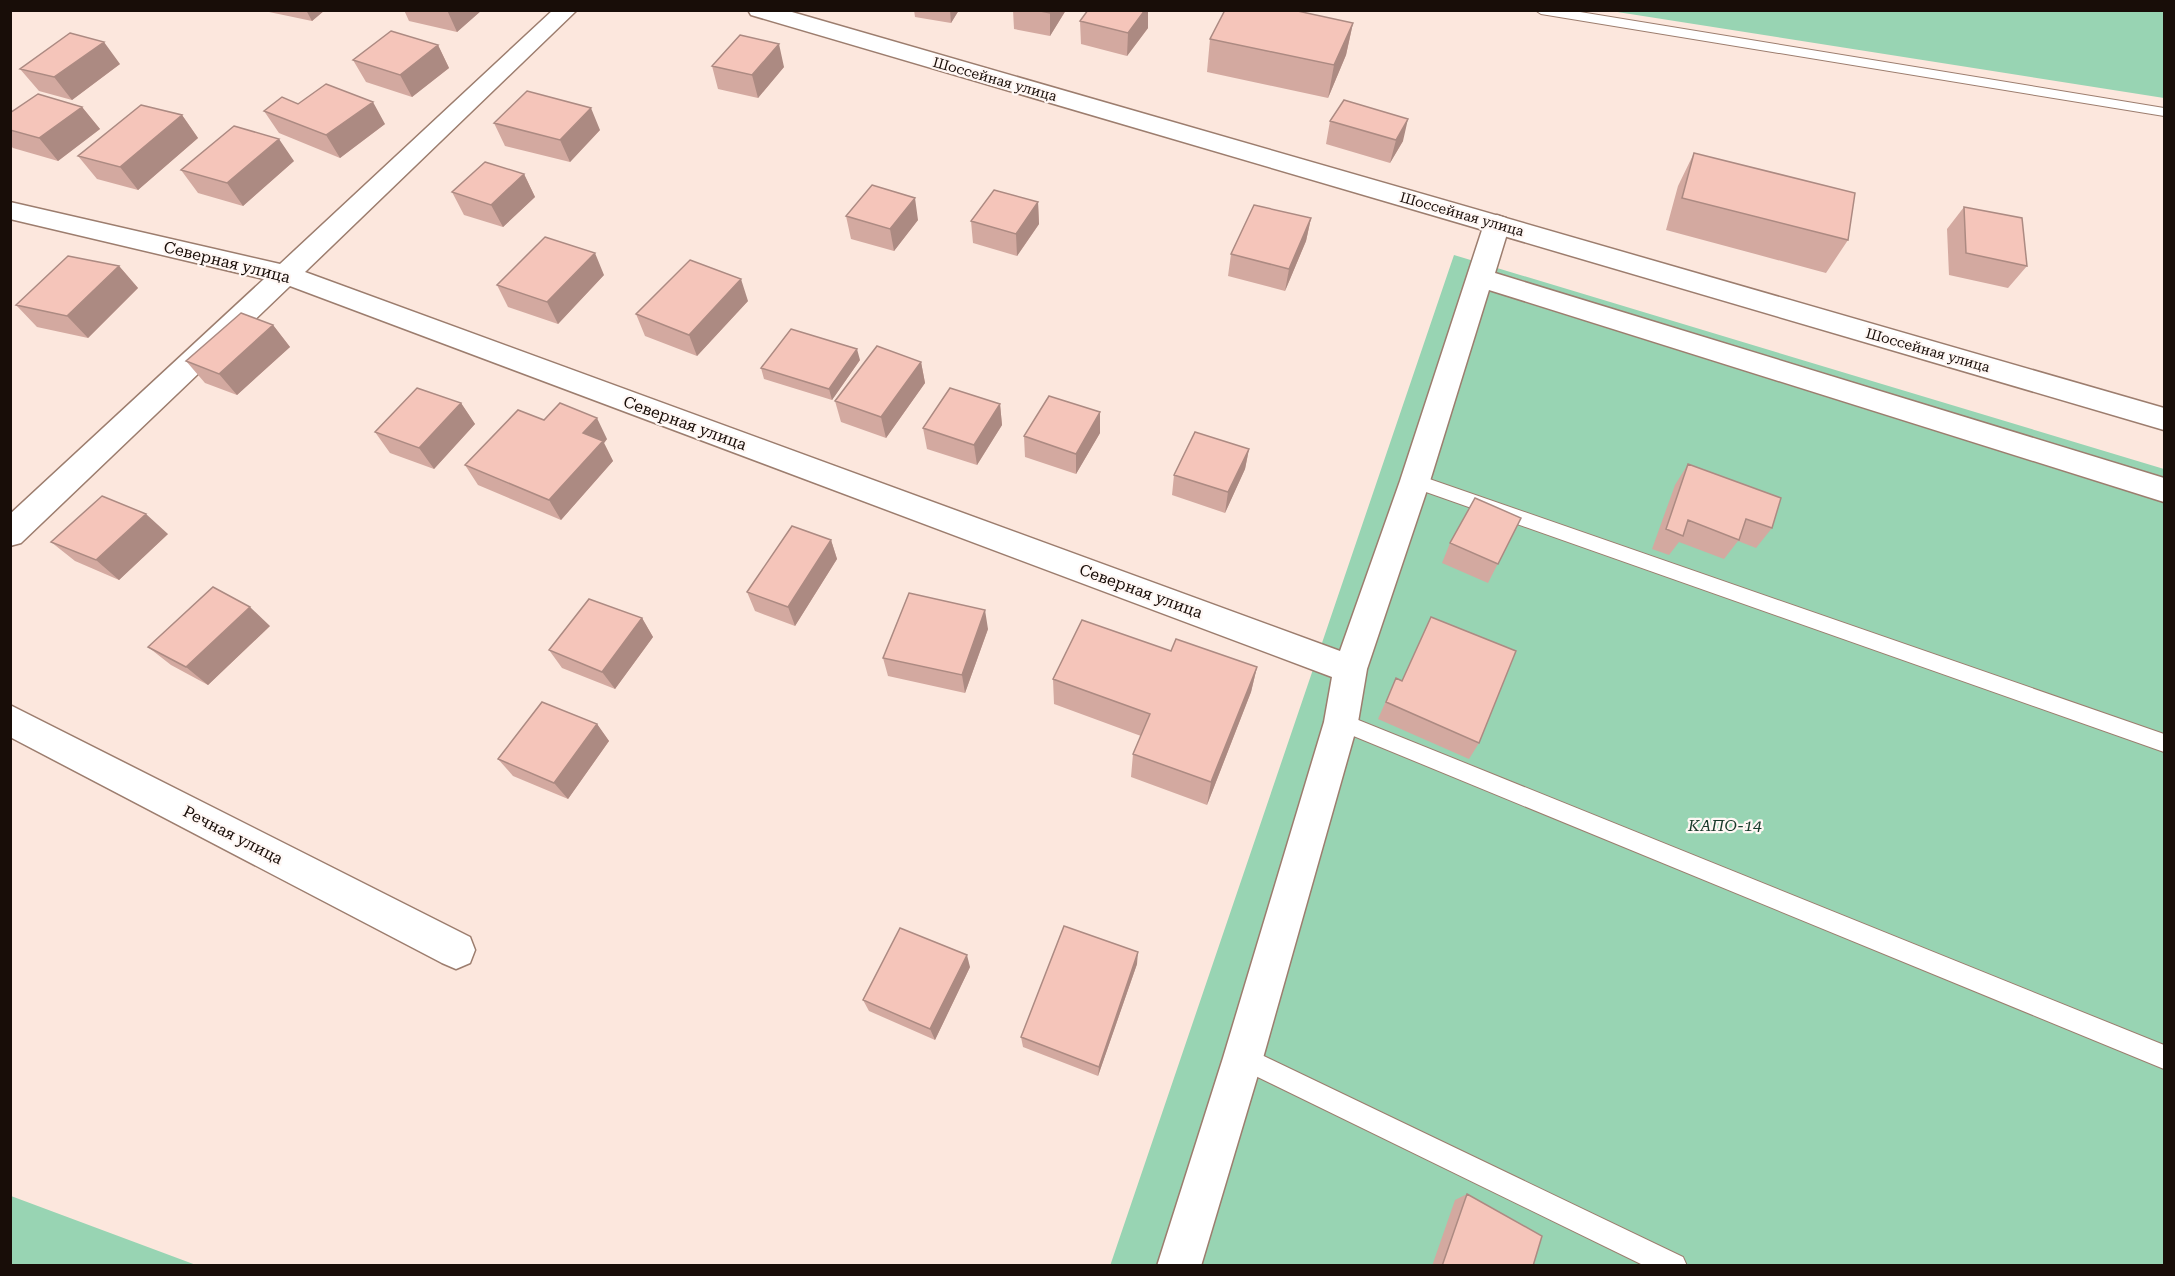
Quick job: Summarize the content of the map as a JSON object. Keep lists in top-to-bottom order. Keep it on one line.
{"streets":{"street":["Шоссейная улица","Северная улица","Речная улица"]},"parks":["КАПО-14"]}
